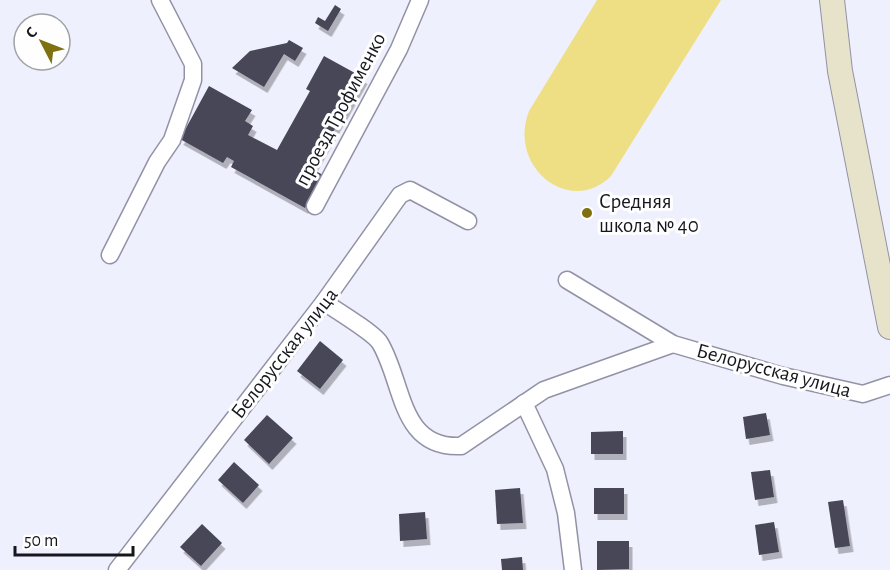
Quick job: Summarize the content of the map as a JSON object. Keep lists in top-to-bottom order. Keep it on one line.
{"streets":{"street":["проезд Трофименко","Белорусская улица"]},"places":["Средняя школа № 40"],"scale_bar":"50 m","north":"top left"}
